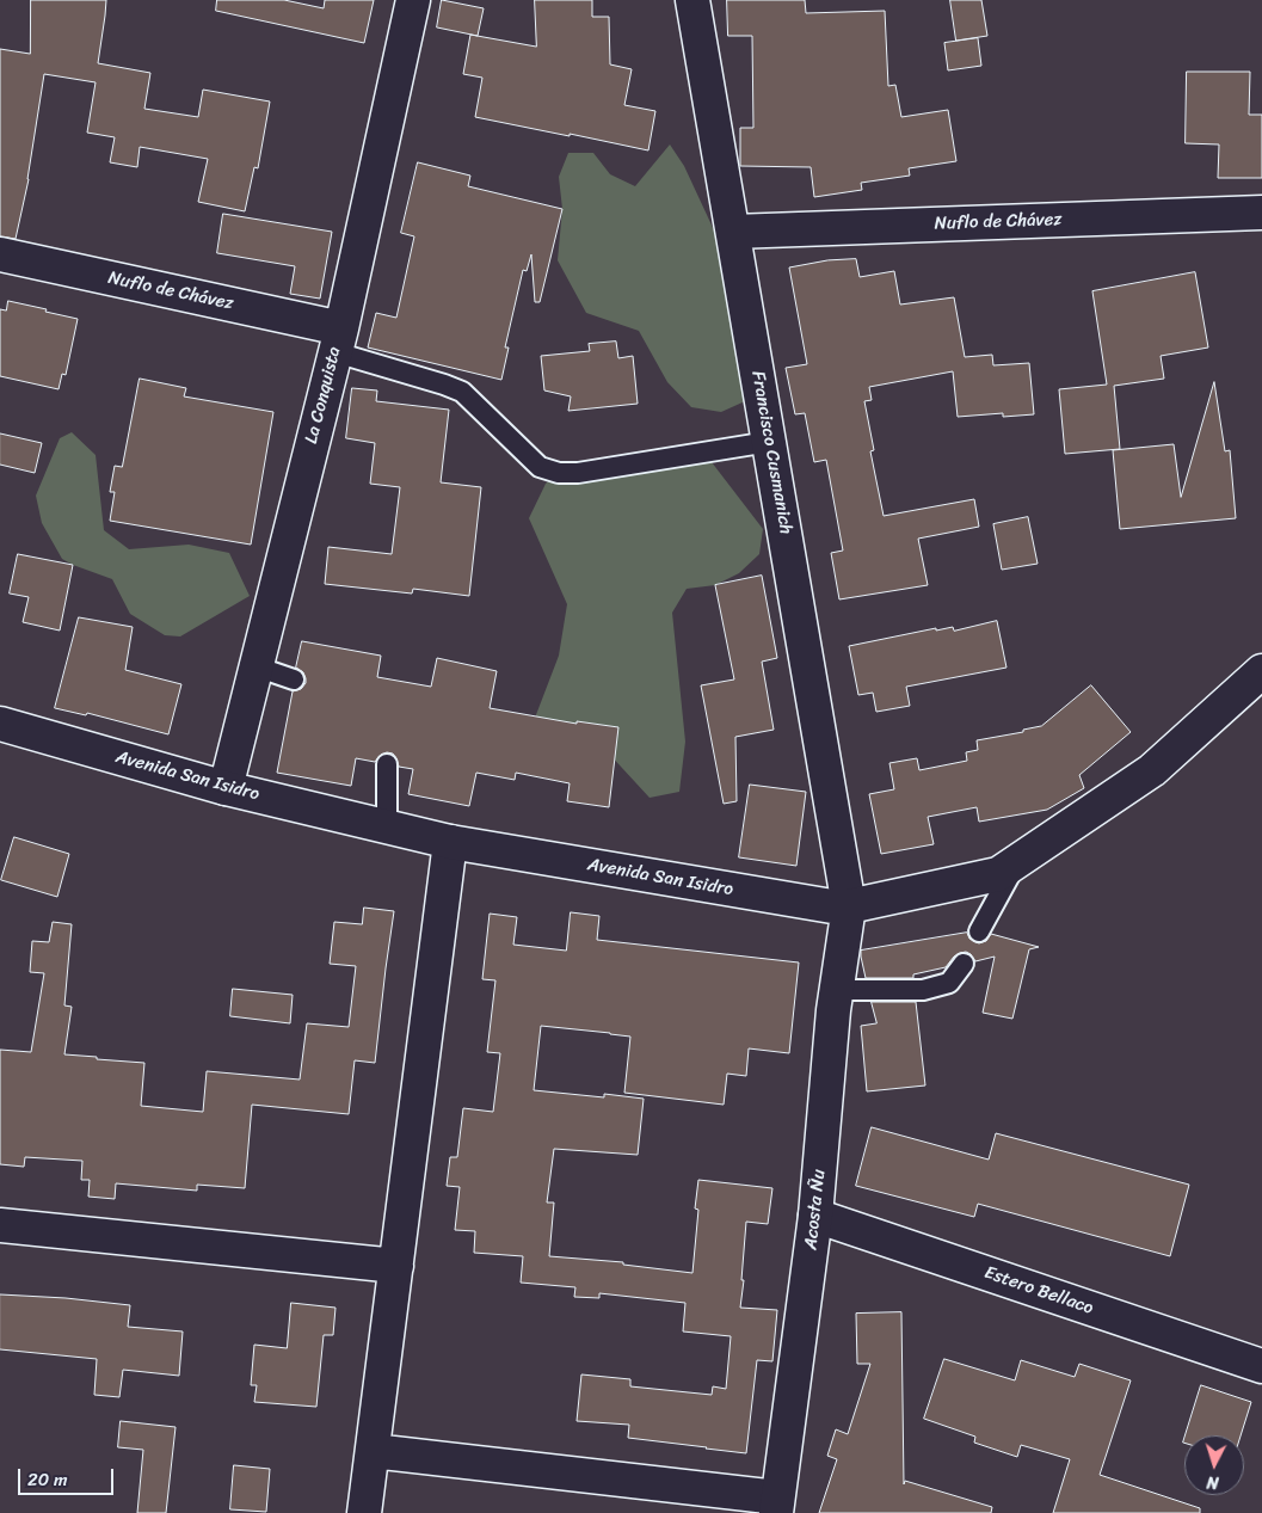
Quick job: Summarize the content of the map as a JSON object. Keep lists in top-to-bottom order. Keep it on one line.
{"streets":{"street":["Nuflo de Chávez","La Conquista","Francisco Cusmanich","Avenida San Isidro","Acosta Ñu","Estero Bellaco"]},"crossings":[["Nuflo de Chávez","La Conquista"],["Nuflo de Chávez","Francisco Cusmanich"],["La Conquista","Avenida San Isidro"],["Francisco Cusmanich","Avenida San Isidro"],["Francisco Cusmanich","Acosta Ñu"],["Avenida San Isidro","Acosta Ñu"],["Acosta Ñu","Estero Bellaco"]],"scale_bar":"20 m","north":"bottom"}
